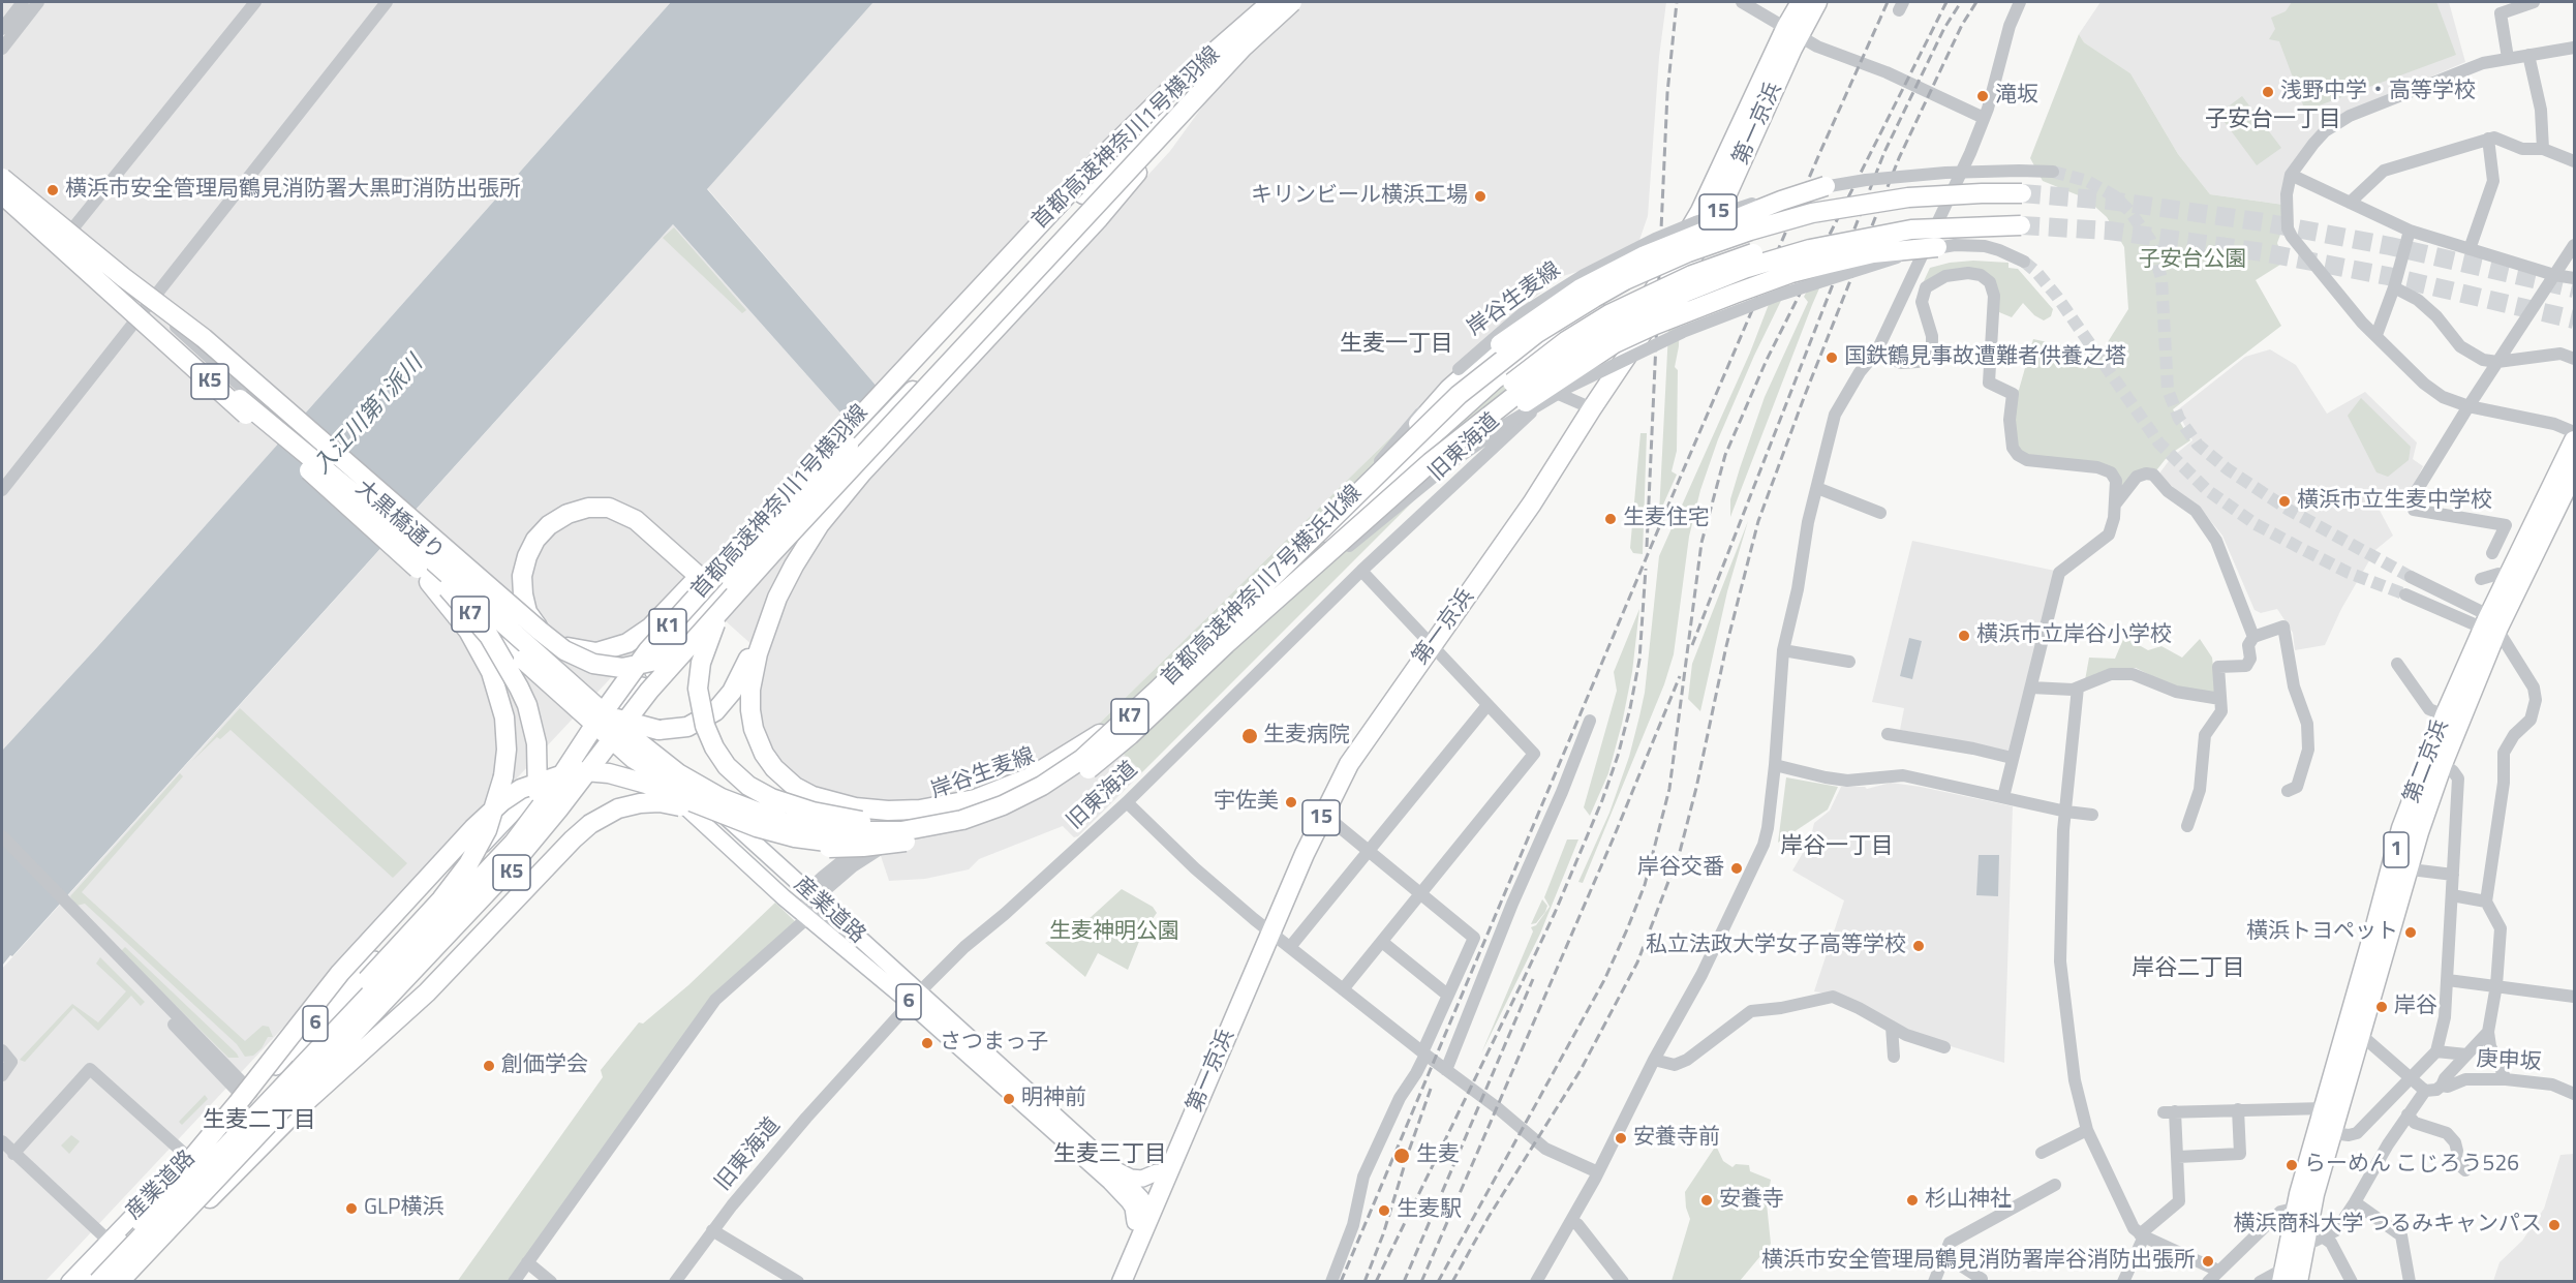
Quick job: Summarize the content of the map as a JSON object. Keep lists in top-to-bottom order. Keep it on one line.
{"streets":{"highway":["第一京浜","首都高速神奈川1号横羽線","15","K5","首都高速神奈川7号横浜北線","K7","K1","第二京浜","1"],"main road":["産業道路","6"],"street":["岸谷生麦線","旧東海道","大黒橋通り","庚申坂"]},"crossings":[["第一京浜","旧東海道"],["第一京浜","産業道路"],["首都高速神奈川1号横羽線","K5"],["岸谷生麦線","首都高速神奈川7号横浜北線"],["岸谷生麦線","産業道路"],["K5","大黒橋通り"],["K5","首都高速神奈川7号横浜北線"],["旧東海道","産業道路"],["大黒橋通り","産業道路"]],"districts":["子安台一丁目","生麦一丁目","岸谷一丁目","岸谷二丁目","生麦二丁目","生麦三丁目"],"water":["入江川第1派川"],"parks":["子安台公園","生麦神明公園"],"places":["浅野中学・高等学校","滝坂","横浜市安全管理局鶴見消防署大黒町消防出張所","キリンビール横浜工場","国鉄鶴見事故遭難者供養之塔","横浜市立生麦中学校","生麦住宅","横浜市立岸谷小学校","生麦病院","宇佐美","岸谷交番","横浜トヨペット","私立法政大学女子高等学校","岸谷","さつまっ子","創価学会","明神前","安養寺前","生麦","らーめん こじろう526","安養寺","杉山神社","GLP横浜","生麦駅","横浜商科大学 つるみキャンパス","横浜市安全管理局鶴見消防署岸谷消防出張所"]}
